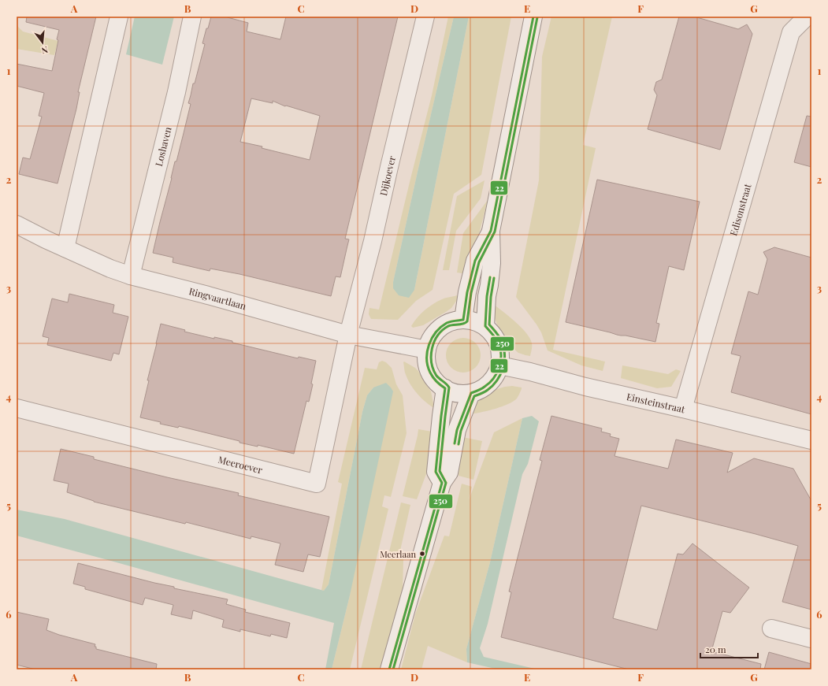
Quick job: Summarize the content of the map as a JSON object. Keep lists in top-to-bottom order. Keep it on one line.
{"streets":{"street":["Loshaven","Dijkoever","Edisonstraat","Ringvaartlaan","Einsteinstraat","Meeroever"]},"crossings":[["Loshaven","Ringvaartlaan"],["Dijkoever","Ringvaartlaan"],["Dijkoever","Meeroever"],["Edisonstraat","Einsteinstraat"],["Ringvaartlaan","Einsteinstraat"],["Ringvaartlaan","Meeroever"]],"places":["Meerlaan"],"lines":["transit line 22","transit line 250"],"scale_bar":"20 m","north":"bottom","grid":{"columns":["A","B","C","D","E","F","G"],"rows":["1","2","3","4","5","6"]}}
